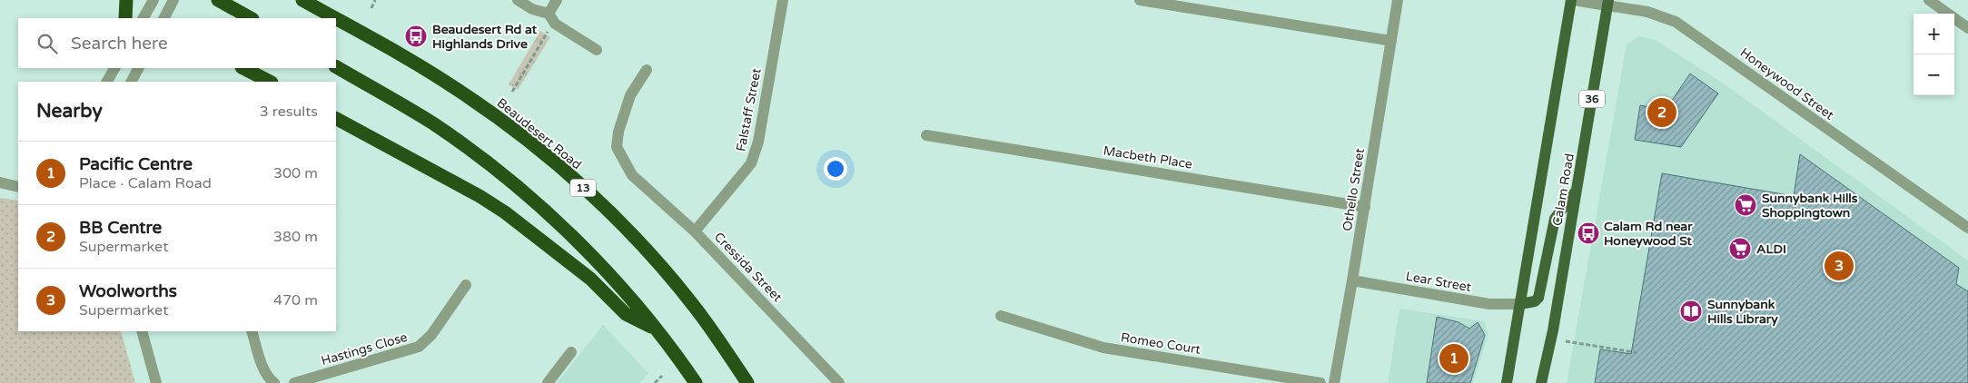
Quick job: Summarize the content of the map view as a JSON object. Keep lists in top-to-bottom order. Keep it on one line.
{"streets":{"highway":["Beaudesert Road","13"],"main road":["36","Calam Road"],"street":["Honeywood Street","Falstaff Street","Macbeth Place","Othello Street","Cressida Street","Lear Street","Romeo Court","Hastings Close"]},"crossings":[["Honeywood Street","Calam Road"],["Falstaff Street","Cressida Street"],["Macbeth Place","Othello Street"],["Othello Street","Lear Street"],["Calam Road","Lear Street"]],"places":{"bus stop":["Beaudesert Rd at Highlands Drive","Calam Rd near Honeywood St"],"supermarket":["Sunnybank Hills Shoppingtown","ALDI"],"library":["Sunnybank Hills Library"]},"page":{"map_buttons":["+","−"],"search":"Search here","heading":["Nearby","3 results"],"pins":["2","3","1"],"list":[{"mark":"1","name":"Pacific Centre","note":"Place · Calam Road","value":"300 m"},{"mark":"2","name":"BB Centre","note":"Supermarket","value":"380 m"},{"mark":"3","name":"Woolworths","note":"Supermarket","value":"470 m"}]}}
